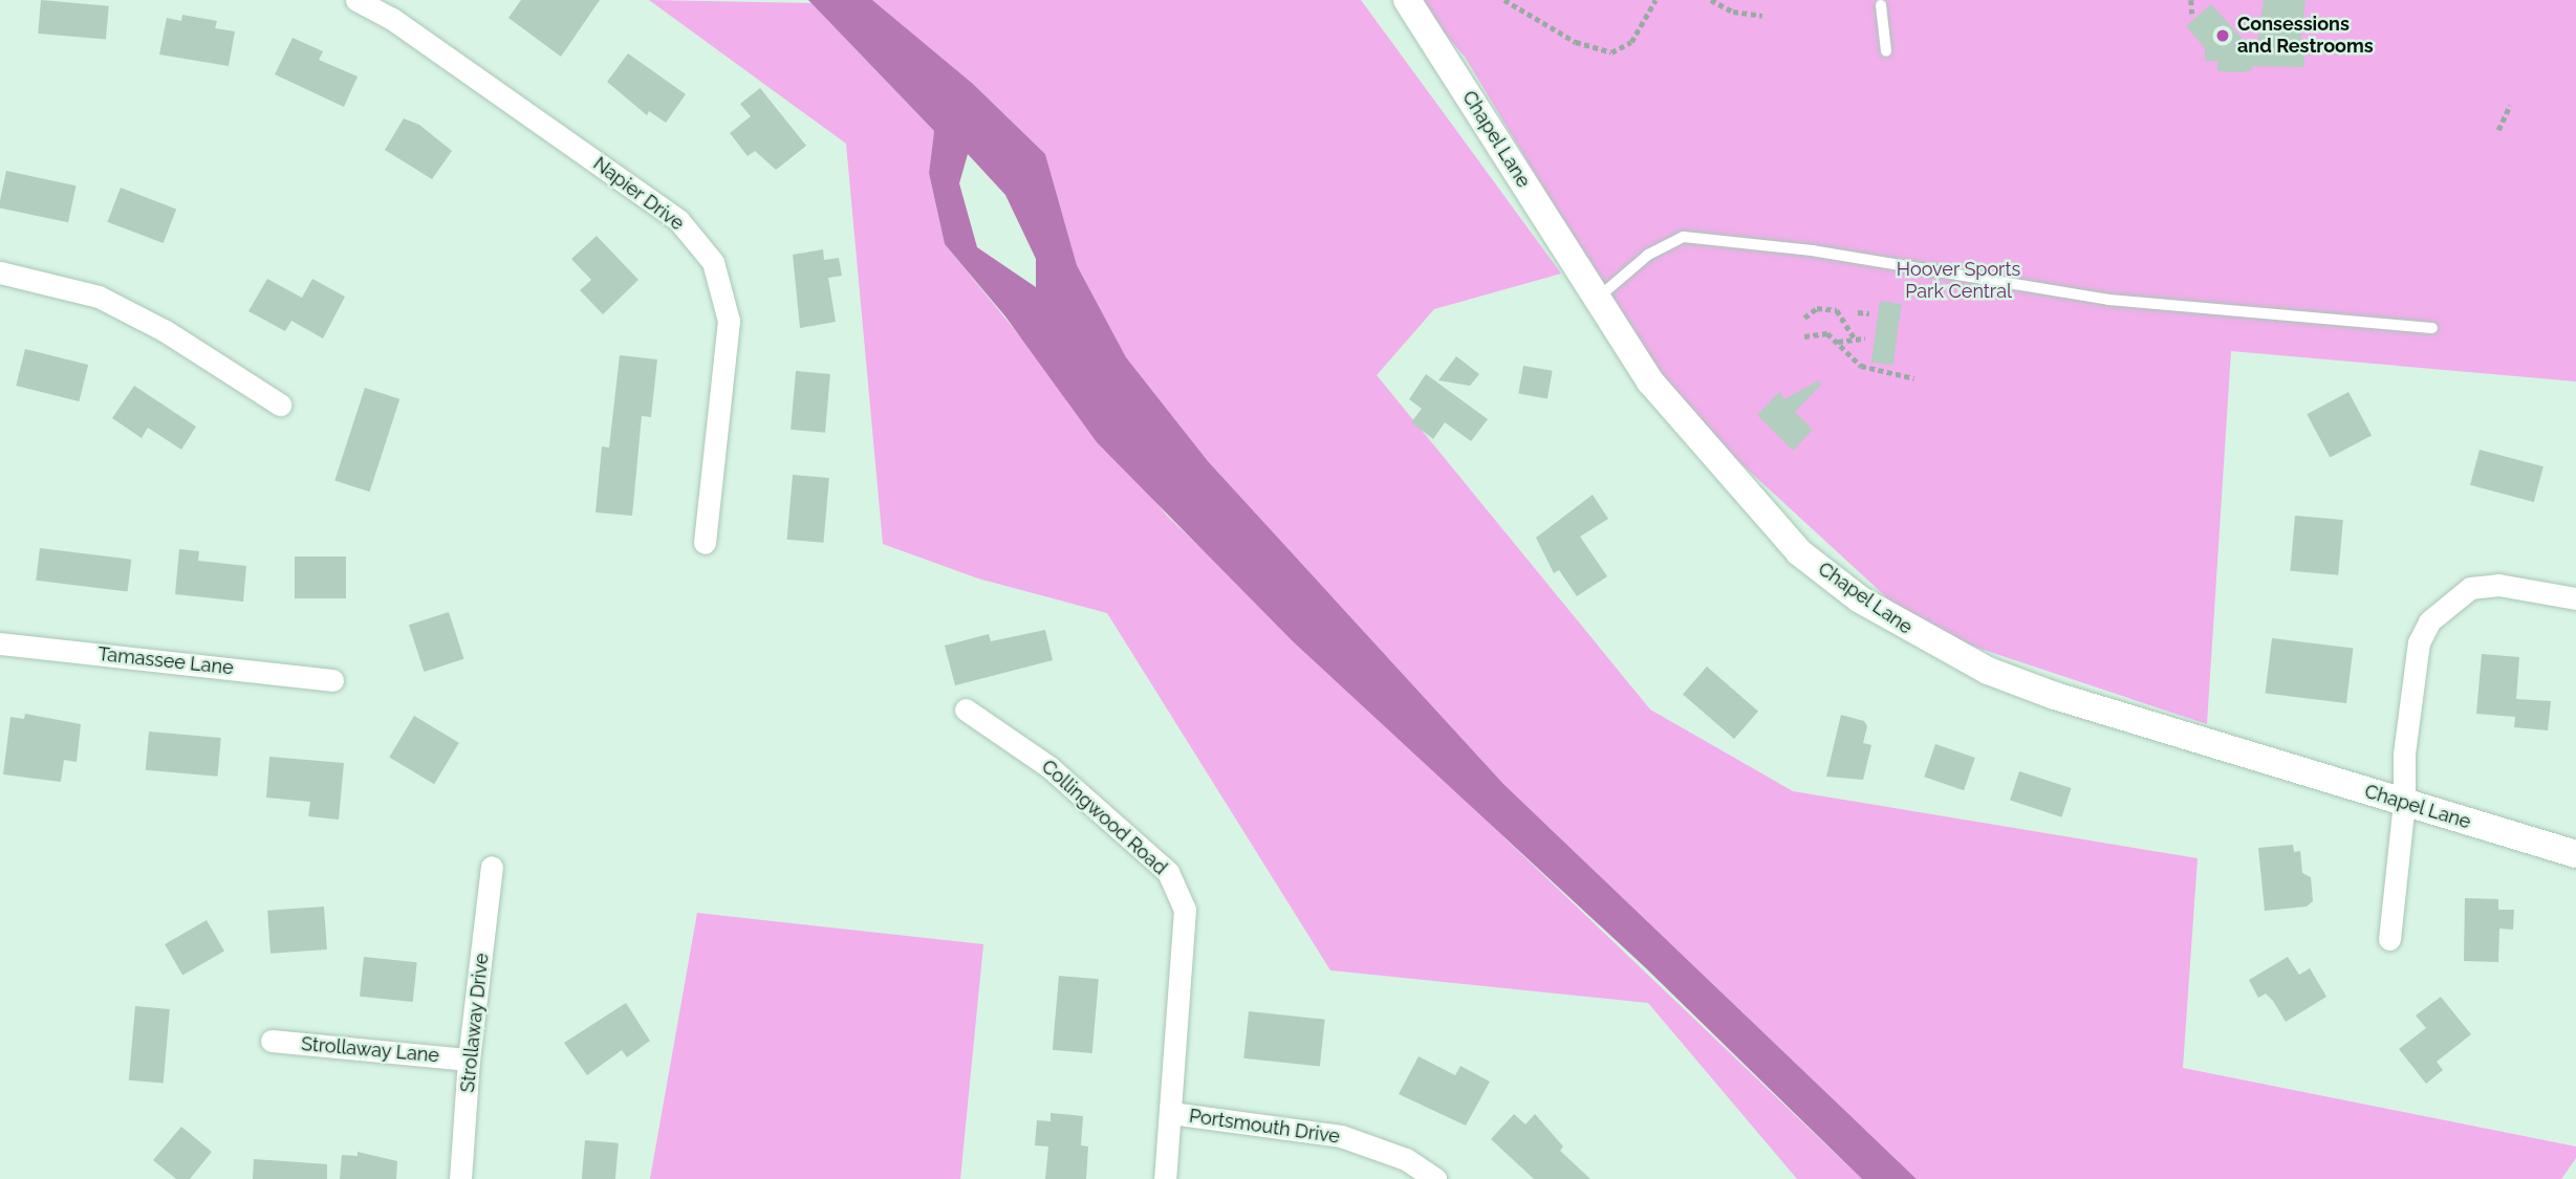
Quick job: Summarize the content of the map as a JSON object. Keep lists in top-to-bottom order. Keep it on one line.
{"streets":{"street":["Chapel Lane","Napier Drive","Tamassee Lane","Collingwood Road","Strollaway Drive","Strollaway Lane","Portsmouth Drive"]},"crossings":[["Collingwood Road","Portsmouth Drive"],["Strollaway Drive","Strollaway Lane"]],"parks":["Hoover Sports Park Central"],"places":["Consessions and Restrooms"]}
